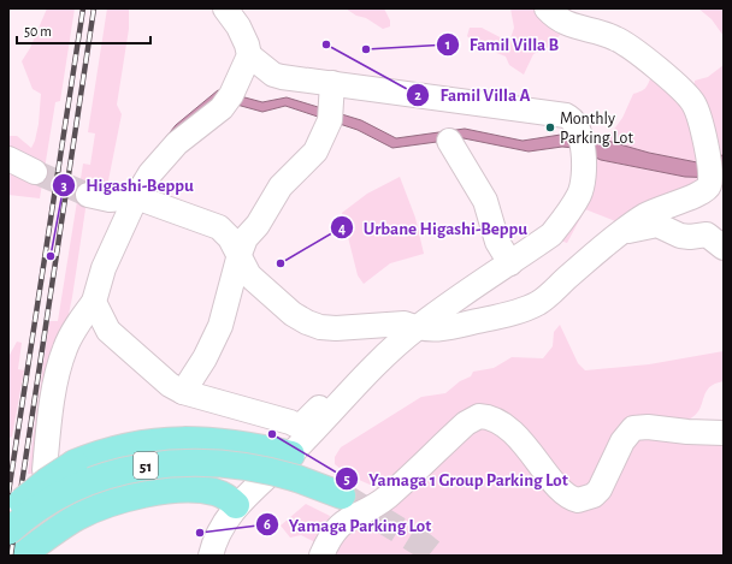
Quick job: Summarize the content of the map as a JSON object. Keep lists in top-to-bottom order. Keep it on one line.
{"streets":{"main road":["51"]},"places":["Famil Villa A","Famil Villa B","Monthly Parking Lot","Higashi-Beppu","Urbane Higashi-Beppu","Yamaga 1 Group Parking Lot","Yamaga Parking Lot"],"scale_bar":"50 m"}
